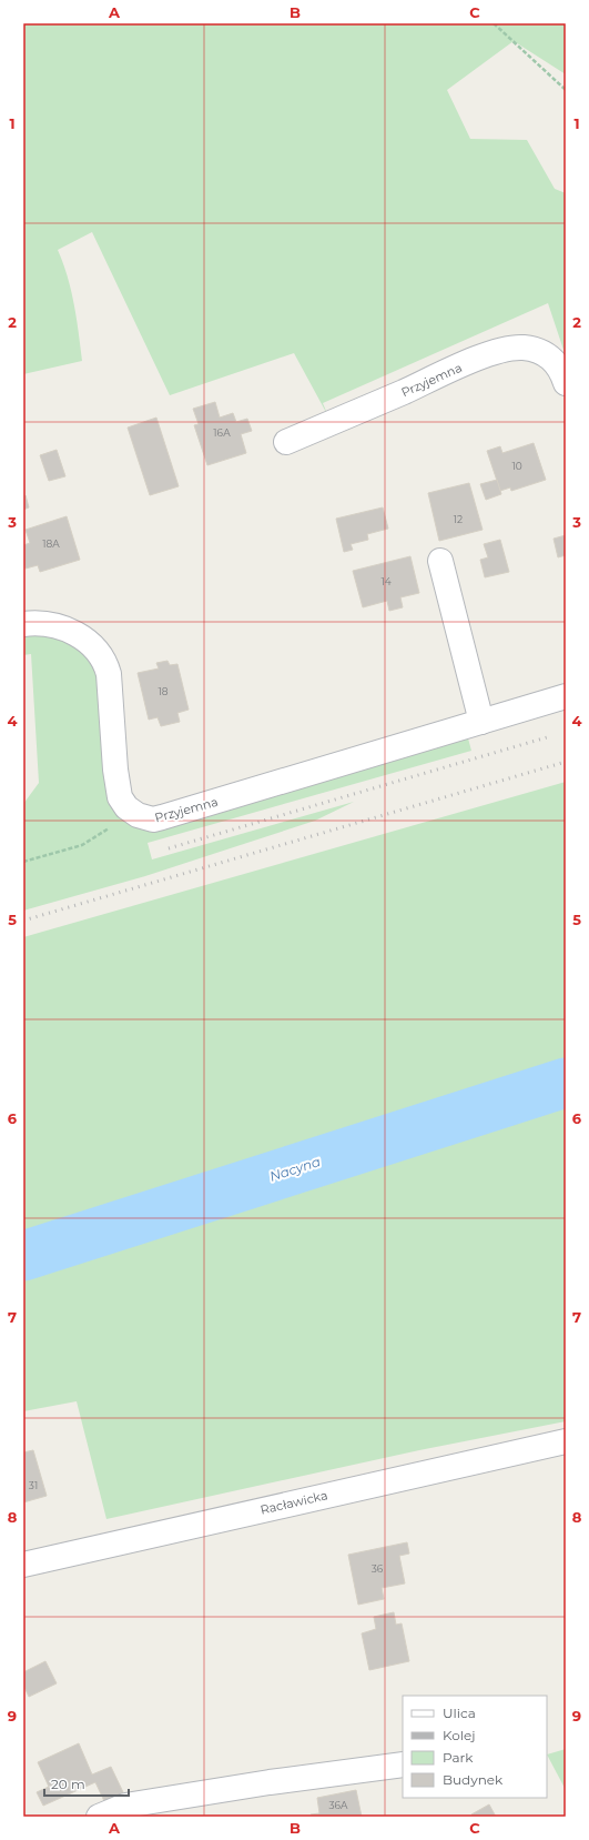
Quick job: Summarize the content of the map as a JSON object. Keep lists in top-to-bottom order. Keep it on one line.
{"streets":{"street":["Przyjemna","Racławicka"]},"water":["Nacyna"],"house_numbers":["16A","10","12","18A","14","18","31","36","36A"],"legend":["Ulica","Kolej","Park","Budynek"],"scale_bar":"20 m","grid":{"columns":["A","B","C"],"rows":["1","2","3","4","5","6","7","8","9"]}}
